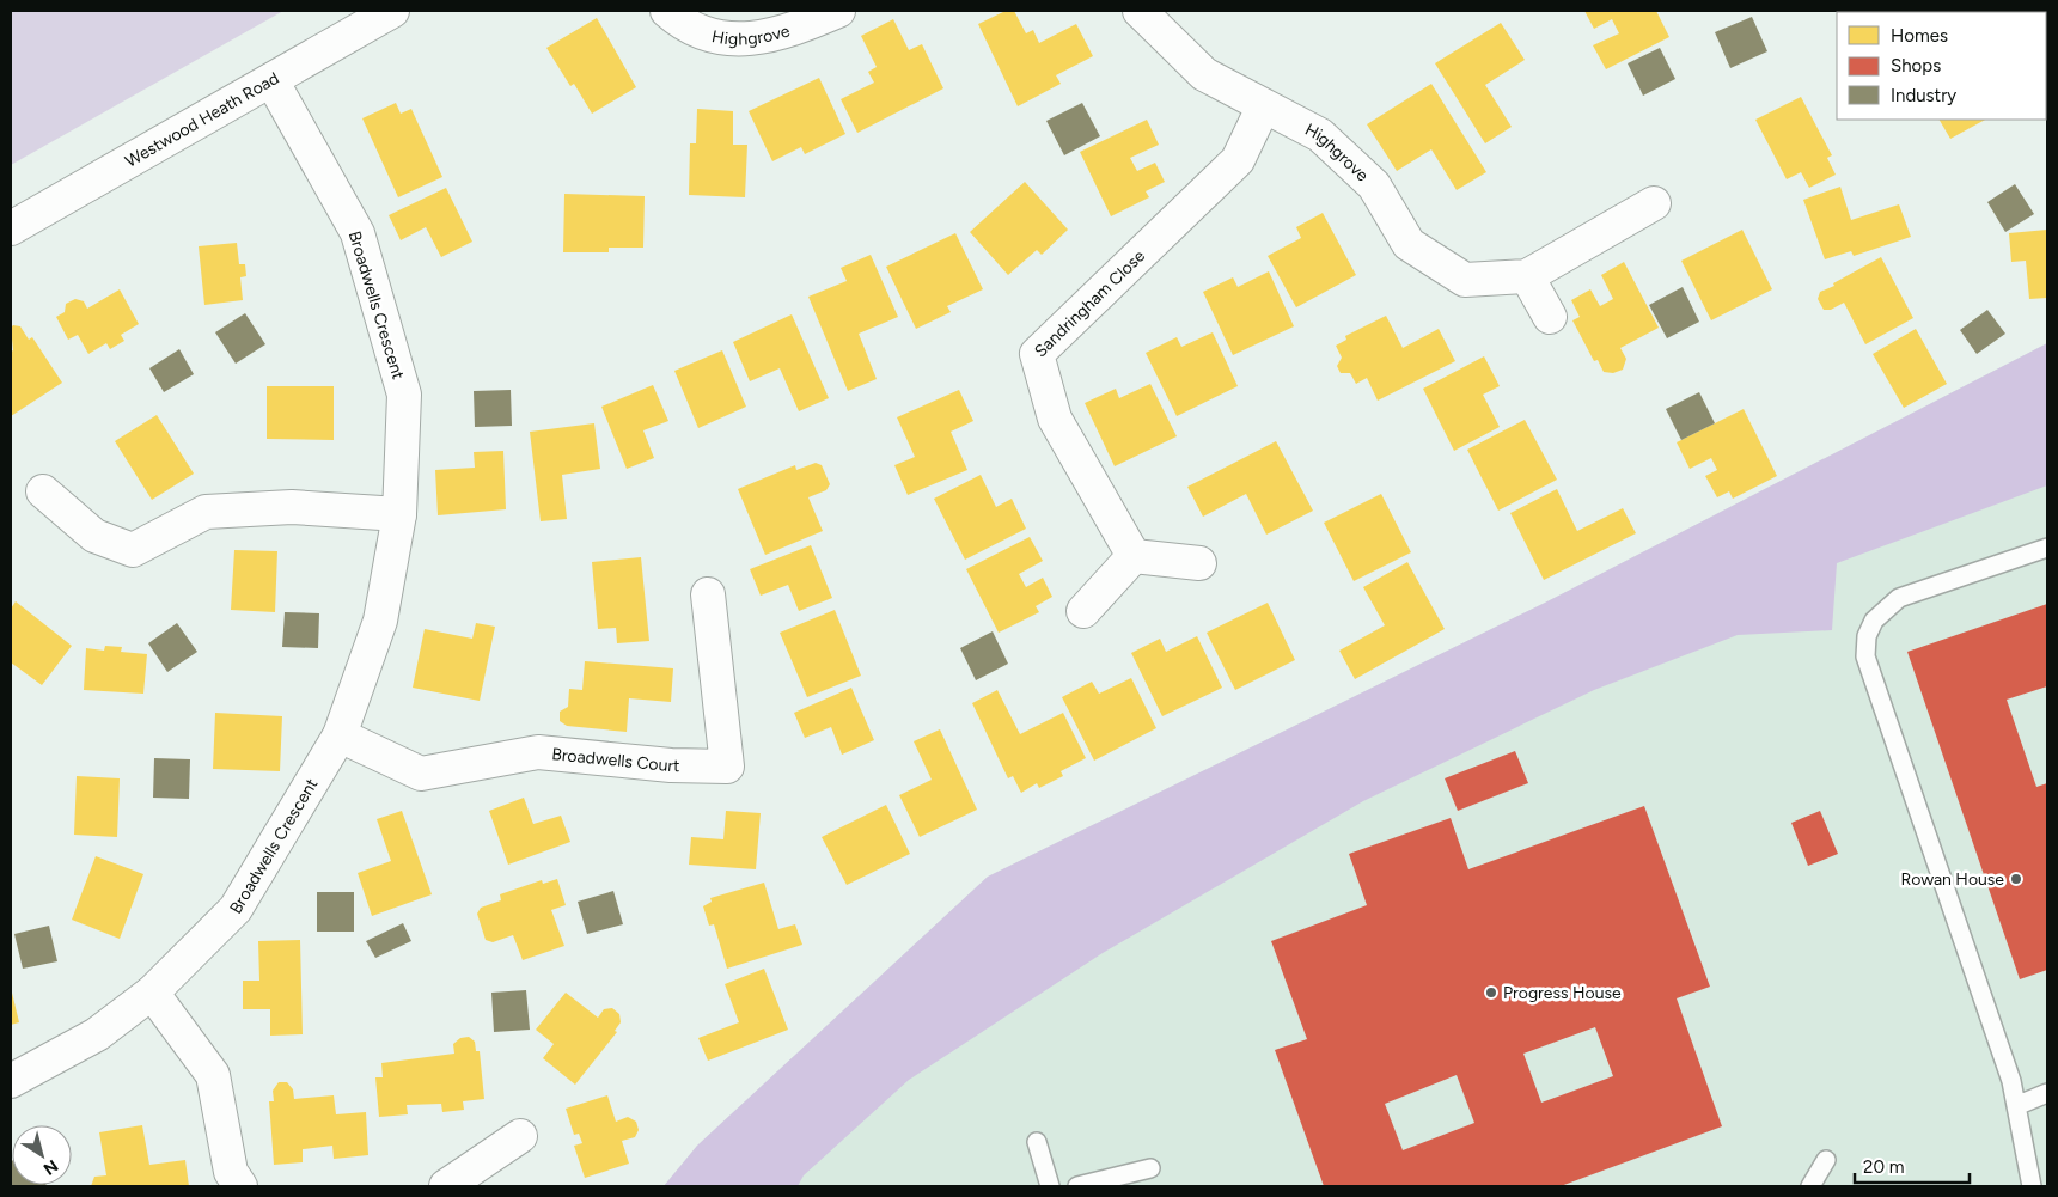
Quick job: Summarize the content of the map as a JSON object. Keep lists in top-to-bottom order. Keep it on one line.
{"streets":{"street":["Highgrove","Westwood Heath Road","Sandringham Close","Broadwells Crescent","Broadwells Court"]},"crossings":[["Highgrove","Sandringham Close"],["Westwood Heath Road","Broadwells Crescent"],["Broadwells Crescent","Broadwells Court"]],"places":["Rowan House","Progress House"],"legend":["Homes","Shops","Industry"],"scale_bar":"20 m","north":"bottom right"}
